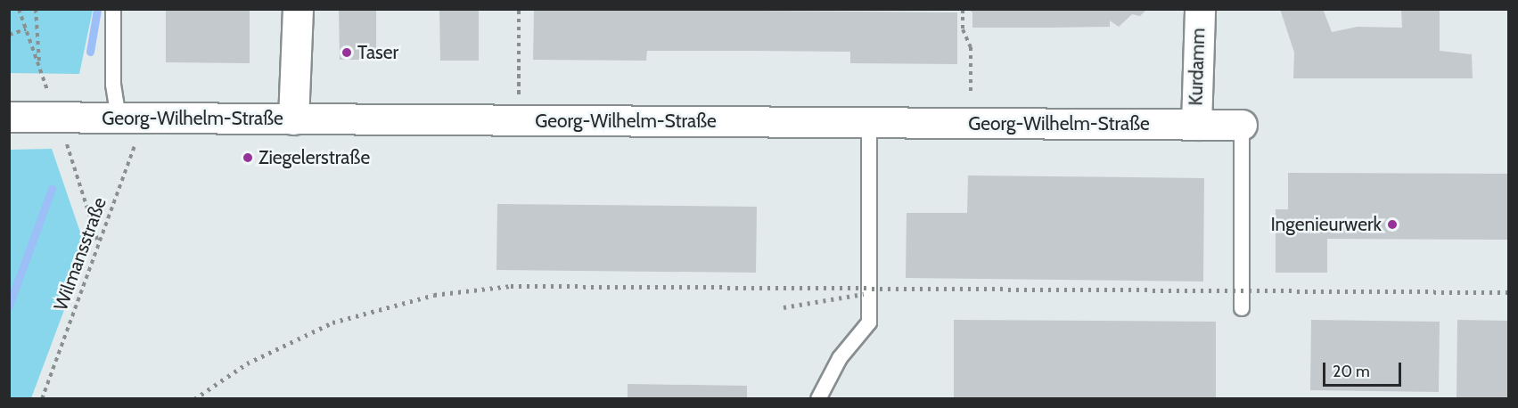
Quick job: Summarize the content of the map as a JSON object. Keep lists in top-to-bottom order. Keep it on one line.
{"streets":{"main road":["Kurdamm","Georg-Wilhelm-Straße"],"path":["Wilmansstraße"]},"crossings":[["Kurdamm","Georg-Wilhelm-Straße"],["Georg-Wilhelm-Straße","Wilmansstraße"]],"places":["Taser","Ziegelerstraße","Ingenieurwerk"],"scale_bar":"20 m"}
